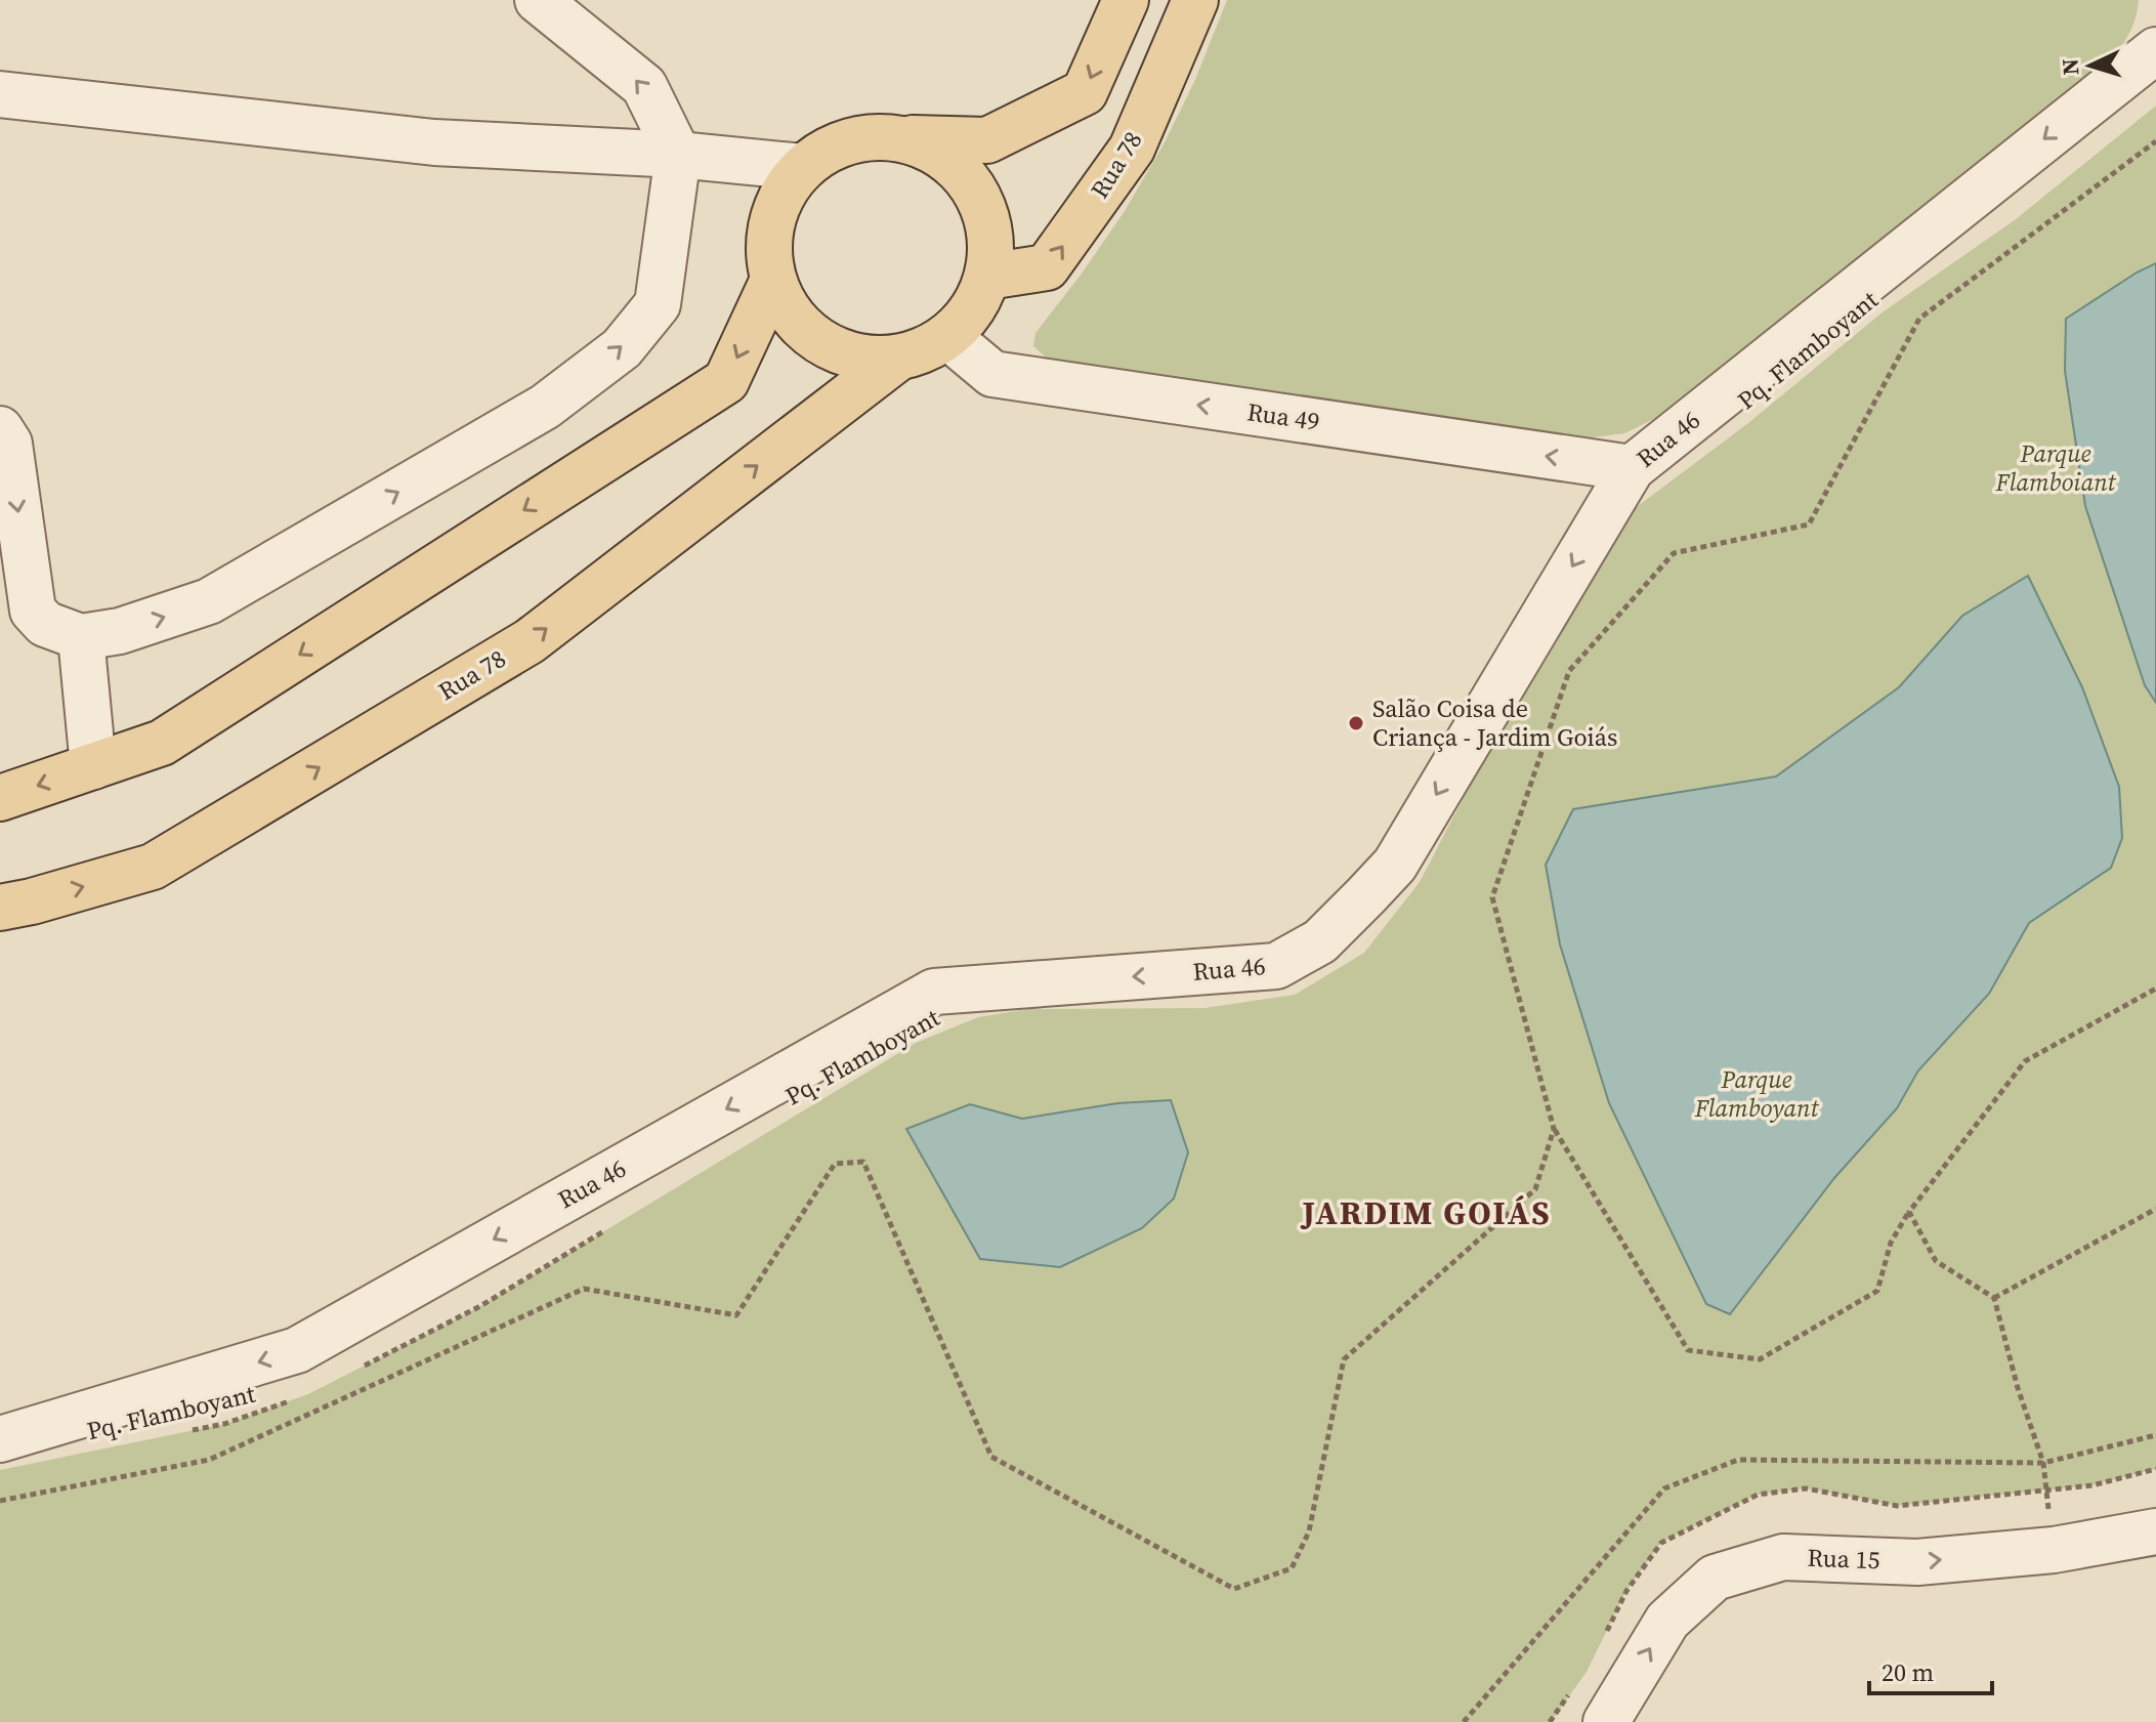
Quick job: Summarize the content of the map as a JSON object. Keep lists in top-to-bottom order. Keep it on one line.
{"streets":{"main road":["Rua 78"],"street":["Rua 49","Rua 46","Rua 15"],"path":["Pq. Flamboyant"]},"crossings":[["Rua 78","Rua 49"],["Rua 49","Rua 46"]],"one_way":["Rua 49","Rua 46","Rua 15"],"districts":["JARDIM GOIÁS"],"parks":["Parque Flamboiant","Parque Flamboyant"],"places":["Salão Coisa de Criança - Jardim Goiás"],"scale_bar":"20 m","north":"left"}
